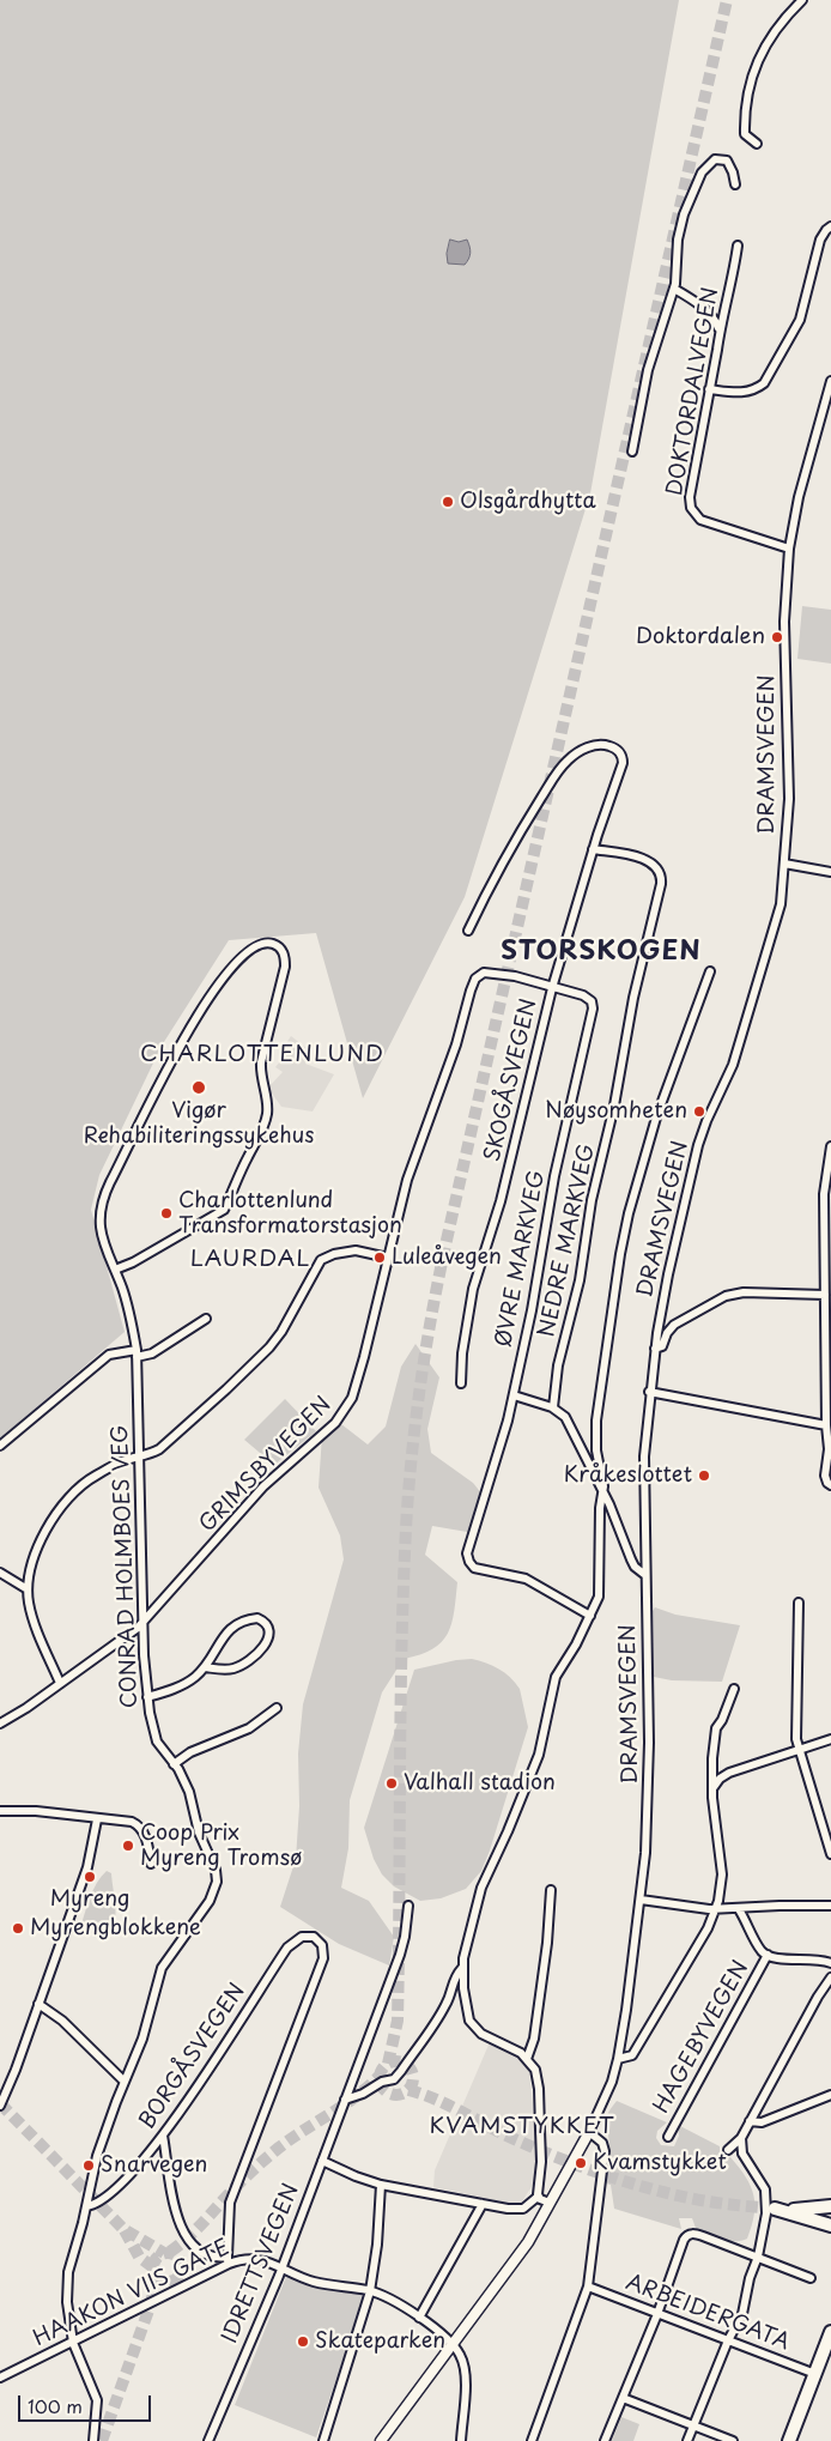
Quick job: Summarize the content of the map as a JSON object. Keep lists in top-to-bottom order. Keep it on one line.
{"streets":{"street":["DOKTORDALVEGEN","DRAMSVEGEN","SKOGÅSVEGEN","NEDRE MARKVEG","ØVRE MARKVEG","GRIMSBYVEGEN","CONRAD HOLMBOES VEG","HAGEBYVEGEN","BORGÅSVEGEN","IDRETTSVEGEN","HAAKON VIIS GATE","ARBEIDERGATA"]},"crossings":[["DOKTORDALVEGEN","DRAMSVEGEN"],["SKOGÅSVEGEN","NEDRE MARKVEG"],["SKOGÅSVEGEN","ØVRE MARKVEG"],["SKOGÅSVEGEN","GRIMSBYVEGEN"],["ØVRE MARKVEG","GRIMSBYVEGEN"],["GRIMSBYVEGEN","CONRAD HOLMBOES VEG"],["CONRAD HOLMBOES VEG","BORGÅSVEGEN"],["CONRAD HOLMBOES VEG","HAAKON VIIS GATE"],["BORGÅSVEGEN","HAAKON VIIS GATE"],["IDRETTSVEGEN","HAAKON VIIS GATE"]],"districts":["STORSKOGEN","CHARLOTTENLUND","LAURDAL","KVAMSTYKKET"],"places":["Olsgårdhytta","Doktordalen","Vigør Rehabiliteringssykehus","Nøysomheten","Charlottenlund Transformatorstasjon","Luleåvegen","Kråkeslottet","Valhall stadion","Coop Prix Myreng Tromsø","Myreng","Myrengblokkene","Kvamstykket","Snarvegen","Skateparken"],"scale_bar":"100 m"}
